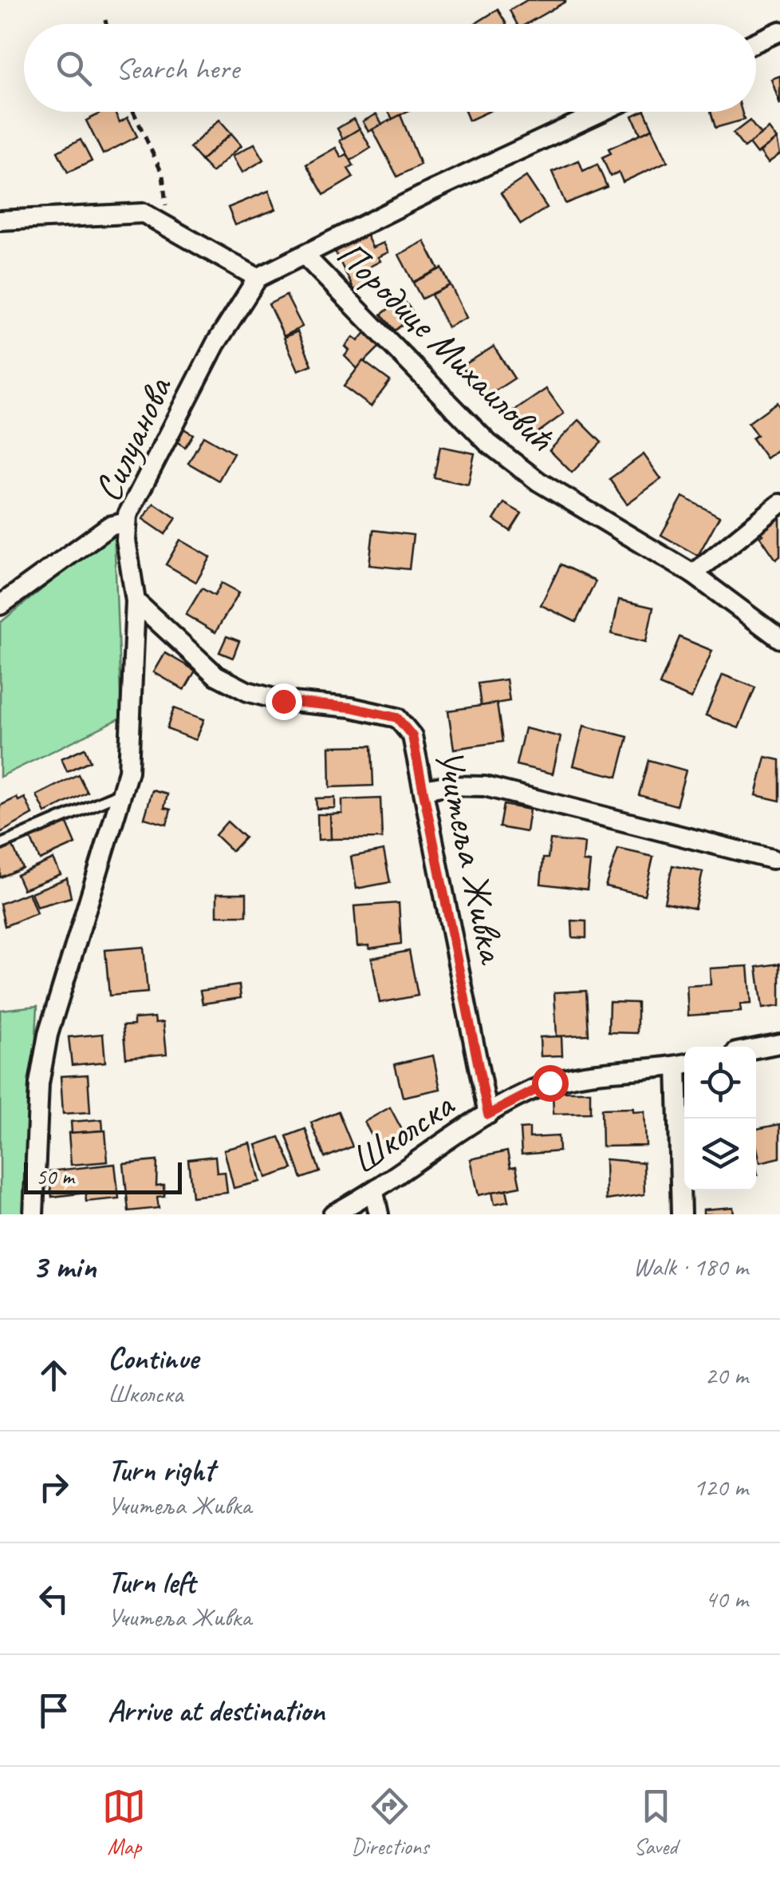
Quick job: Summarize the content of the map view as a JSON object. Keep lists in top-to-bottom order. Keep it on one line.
{"streets":{"street":["Породице Михаиловић","Силуанова","Учитеља Живка","Школска"]},"crossings":[["Силуанова","Учитеља Живка"],["Учитеља Живка","Школска"]],"scale_bar":"50 m","page":{"search":"Search here","scale":"50 m","heading":["3 min","Walk · 180 m"],"list":[["Continue","Школска","20 m"],["Turn right","Учитеља Живка","120 m"],["Turn left","Учитеља Живка","40 m"],"Arrive at destination"],"nav":["Map","Directions","Saved"]}}
